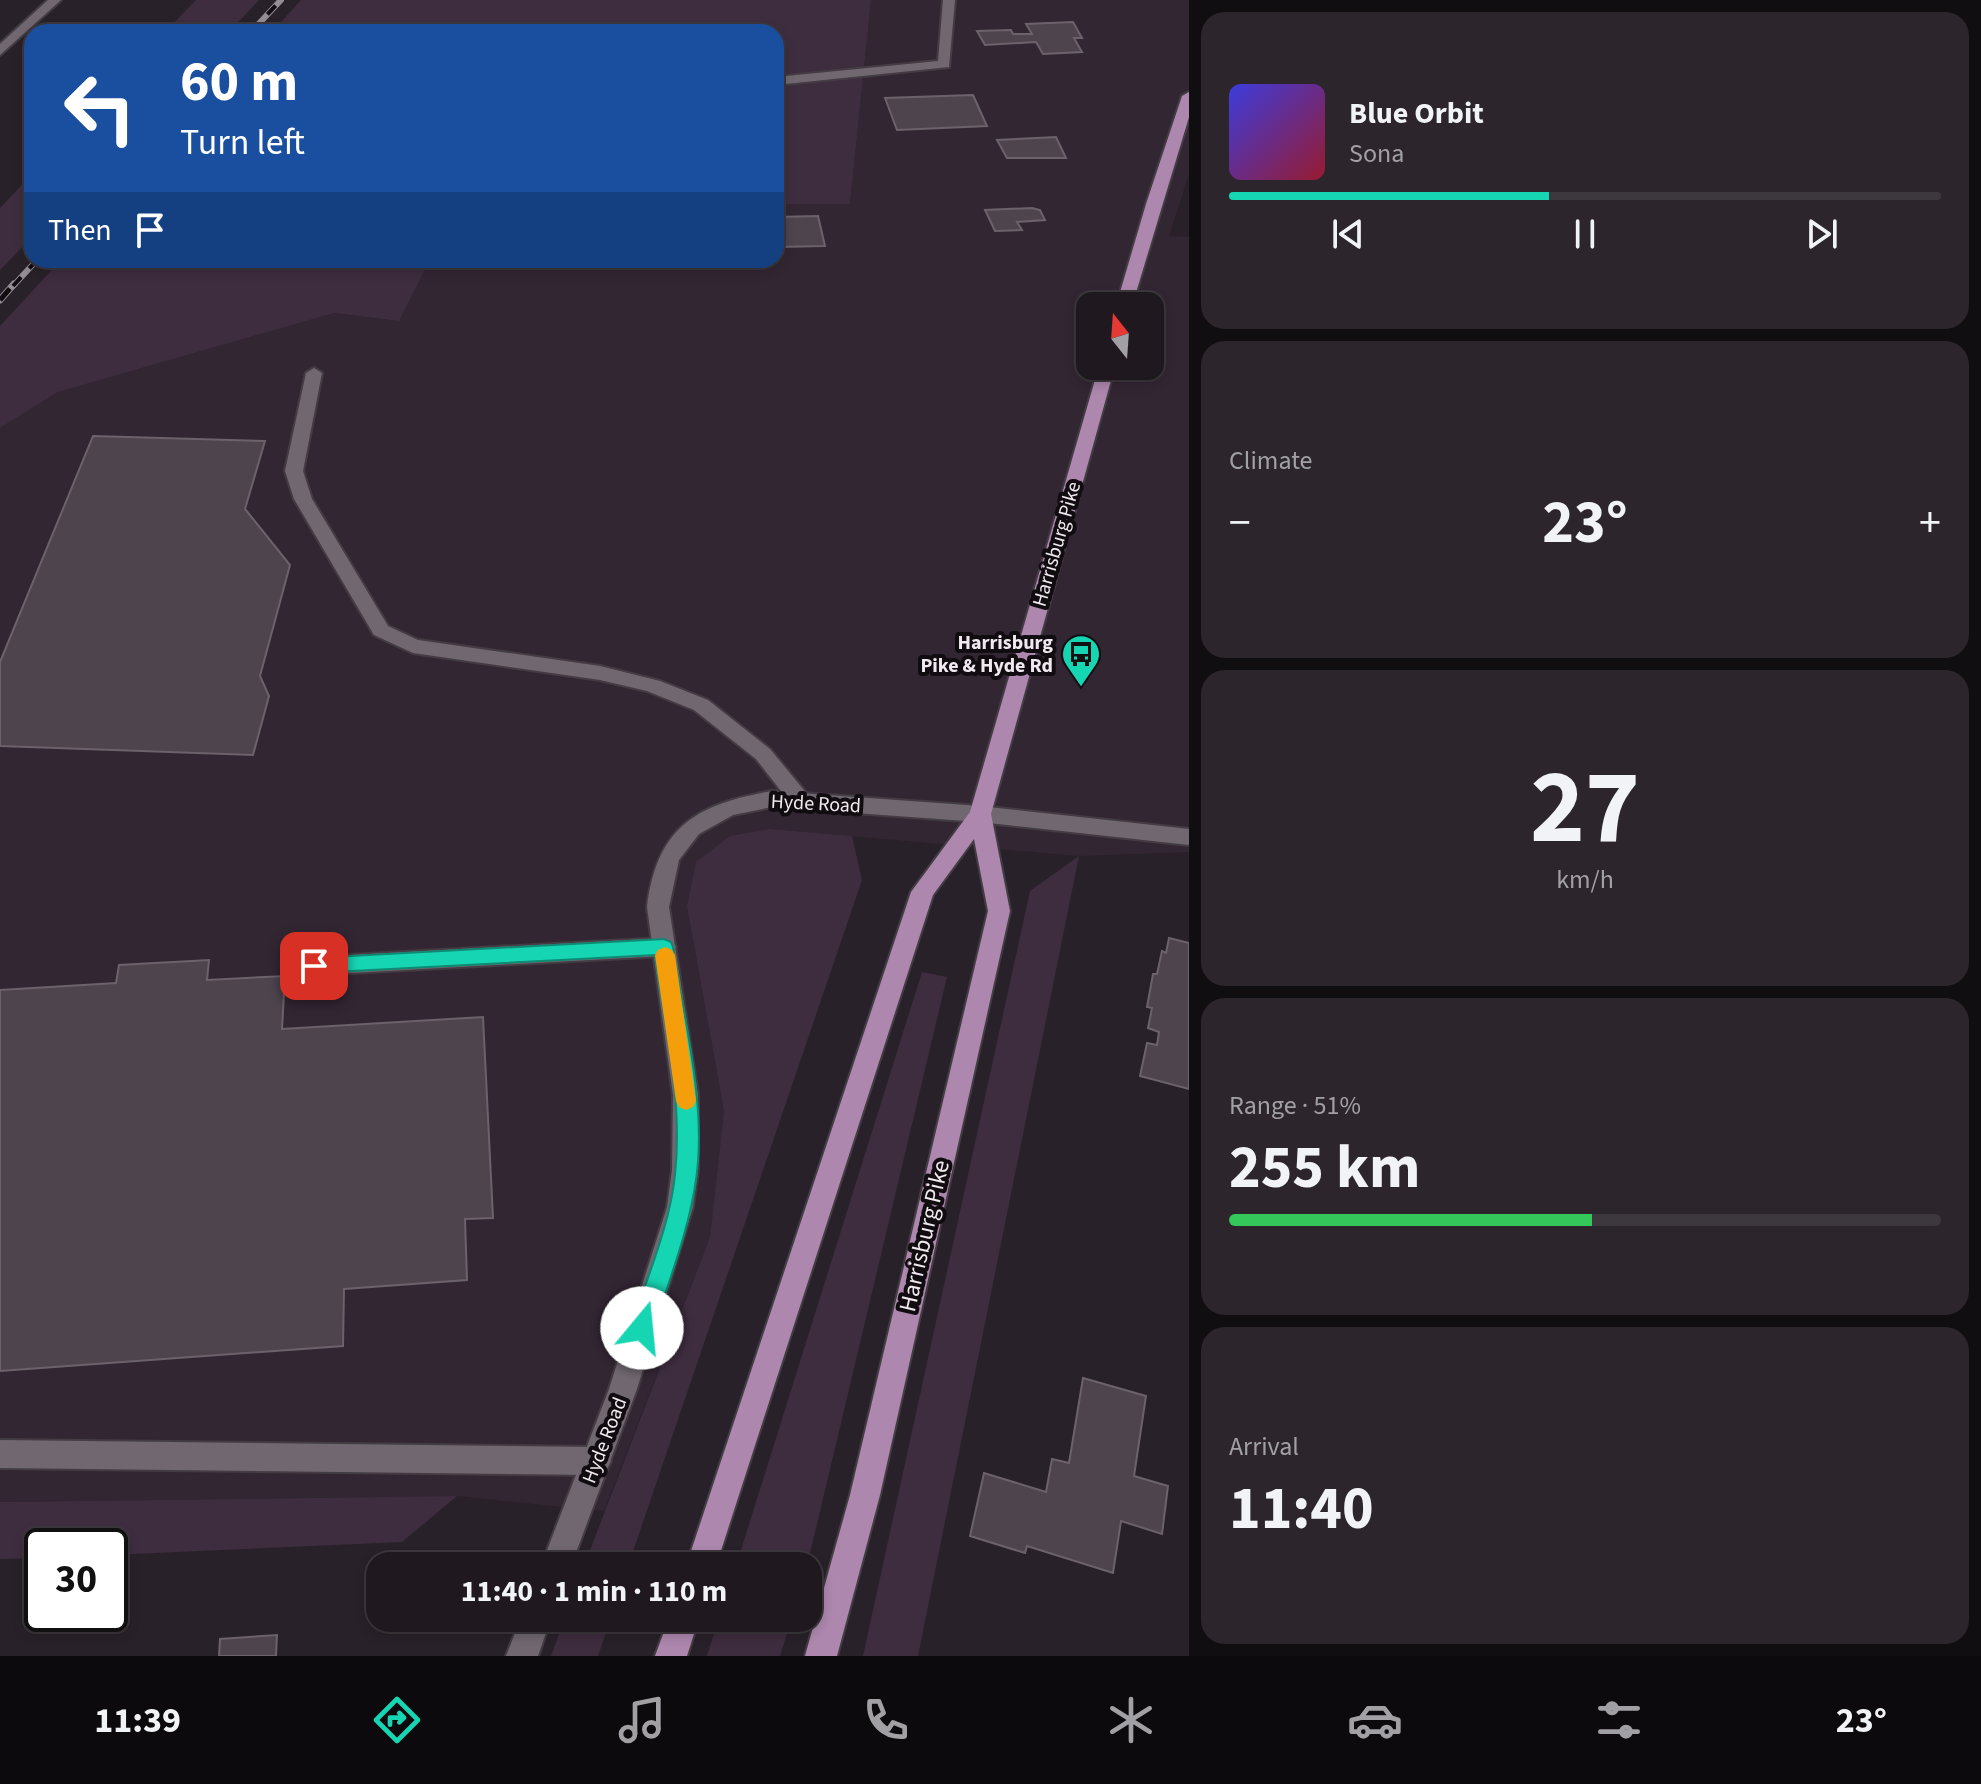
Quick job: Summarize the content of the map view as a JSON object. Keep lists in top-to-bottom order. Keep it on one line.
{"streets":{"main road":["Harrisburg Pike"],"street":["Hyde Road"]},"crossings":[["Harrisburg Pike","Hyde Road"]],"places":{"bus stop":["Harrisburg Pike & Hyde Rd"]},"north":"top","page":{"turn":["60 m","Turn left"],"song":["Blue Orbit","Sona"],"then":"Then","tile":["Climate",["27","km/h"],["Range · 51%","255 km"],["Arrival","11:40"]],"heat":["−","23°","+"],"limit":"30","trip":"11:40 · 1 min · 110 m","tabs":["11:39","23°"]}}
